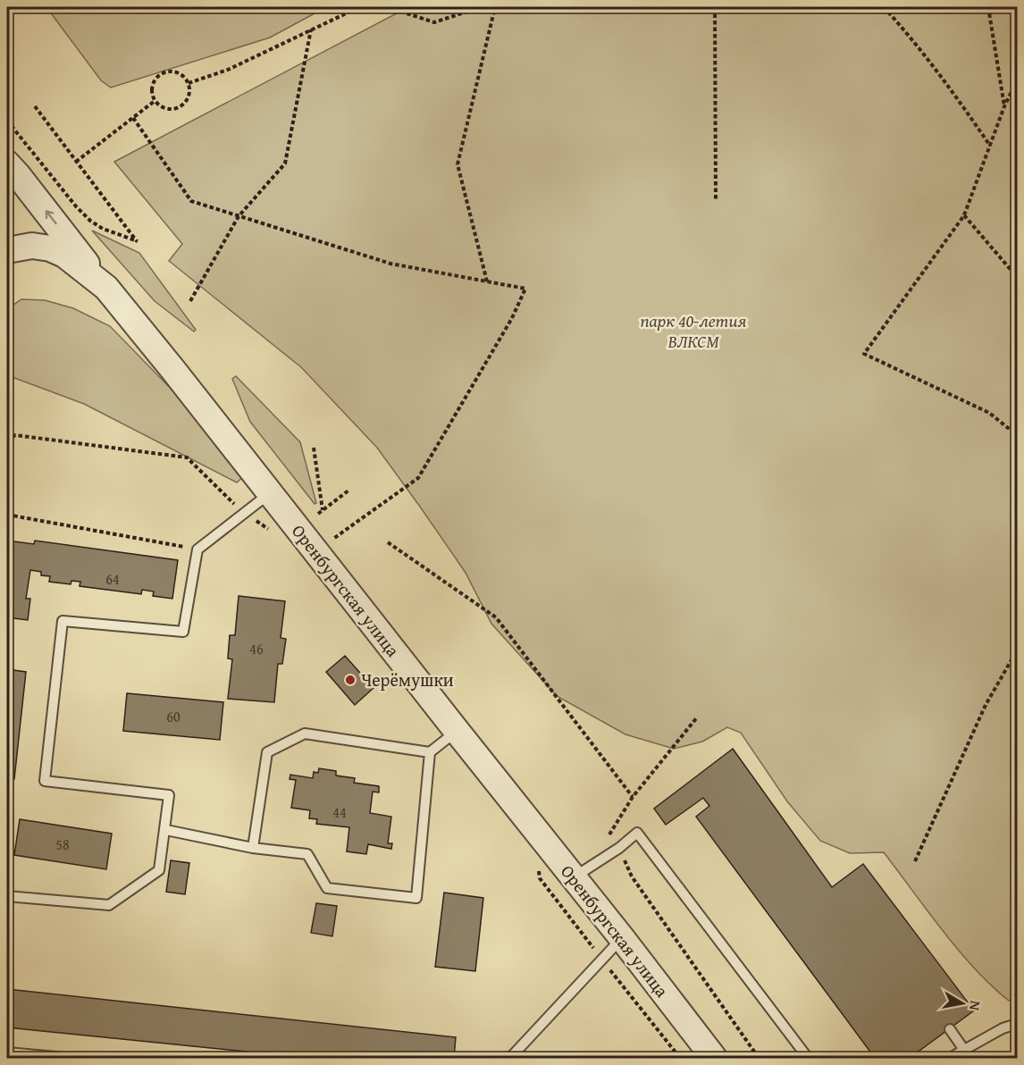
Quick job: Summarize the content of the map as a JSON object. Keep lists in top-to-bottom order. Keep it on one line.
{"streets":{"street":["Оренбургская улица"]},"parks":["парк 40-летия ВЛКСМ"],"places":["Черёмушки"],"house_numbers":["64","46","60","44","58"],"north":"right"}
